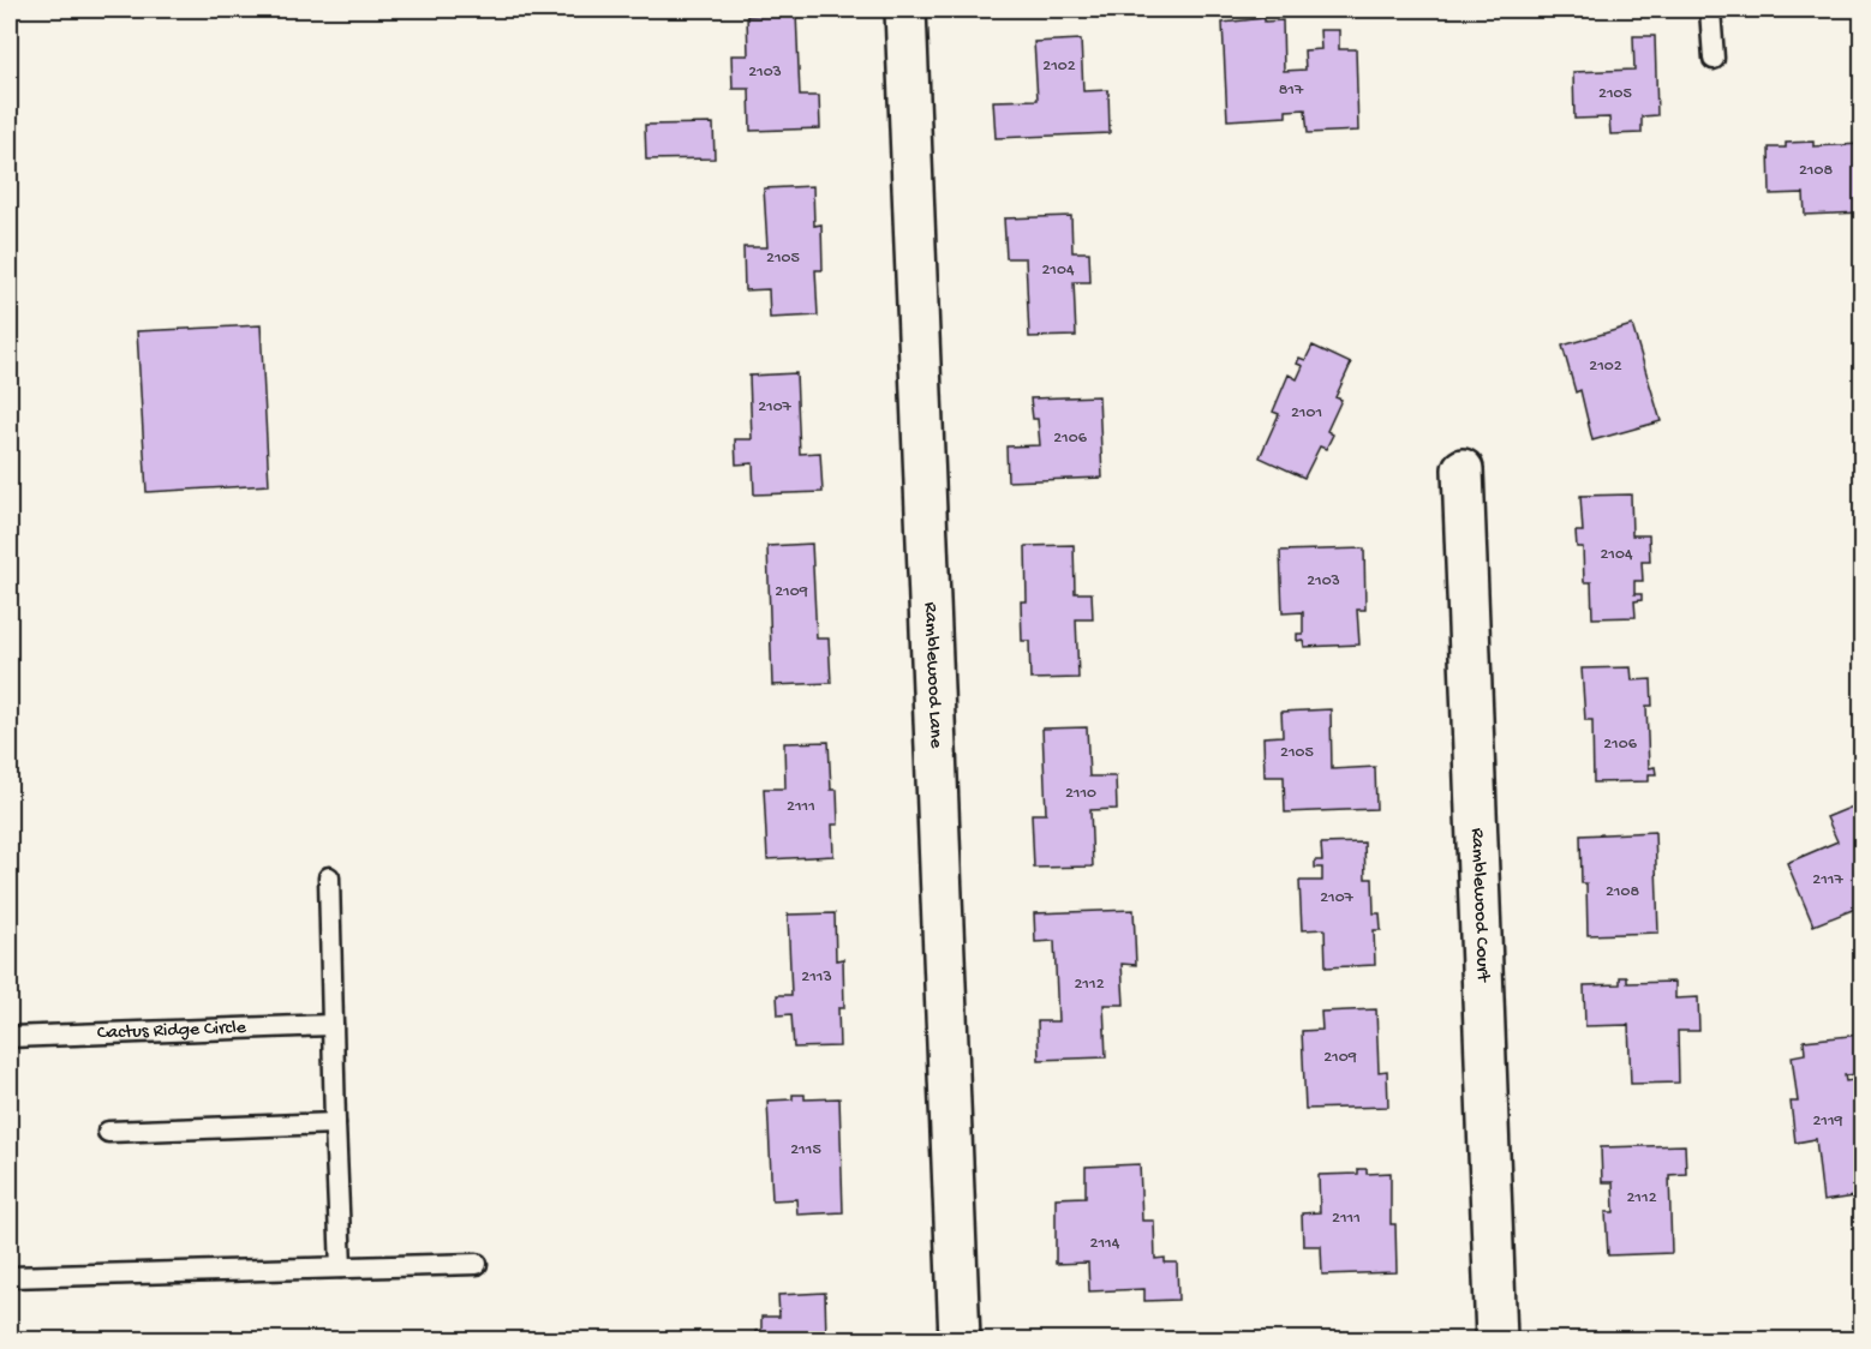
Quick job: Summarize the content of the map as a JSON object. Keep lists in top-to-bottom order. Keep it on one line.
{"streets":{"street":["Ramblewood Lane","Ramblewood Court"],"lane":["Cactus Ridge Circle"]},"house_numbers":["2102","2103","817","2105","2108","2105","2104","2102","2107","2101","2106","2104","2103","2109","2106","2105","2110","2111","2117","2108","2107","2113","2112","2109","2119","2115","2112","2111","2114"]}
